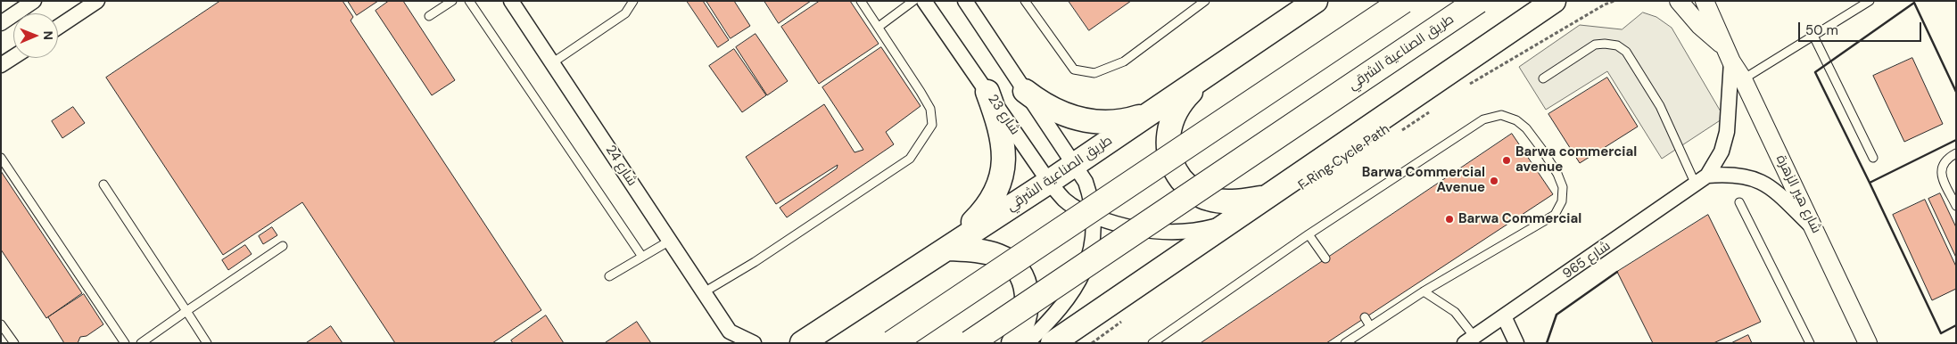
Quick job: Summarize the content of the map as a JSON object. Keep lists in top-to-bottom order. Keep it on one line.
{"streets":{"highway":["طريق الصناعية الشرقي"],"street":["شارع 23","شارع 24","شارع هير الزهرة","شارع 965"],"path":["F Ring Cycle Path"]},"crossings":[["طريق الصناعية الشرقي","شارع 23"],["شارع هير الزهرة","شارع 965"]],"places":["Barwa commercial avenue","Barwa Commercial Avenue","Barwa Commercial"],"scale_bar":"50 m","north":"right"}
